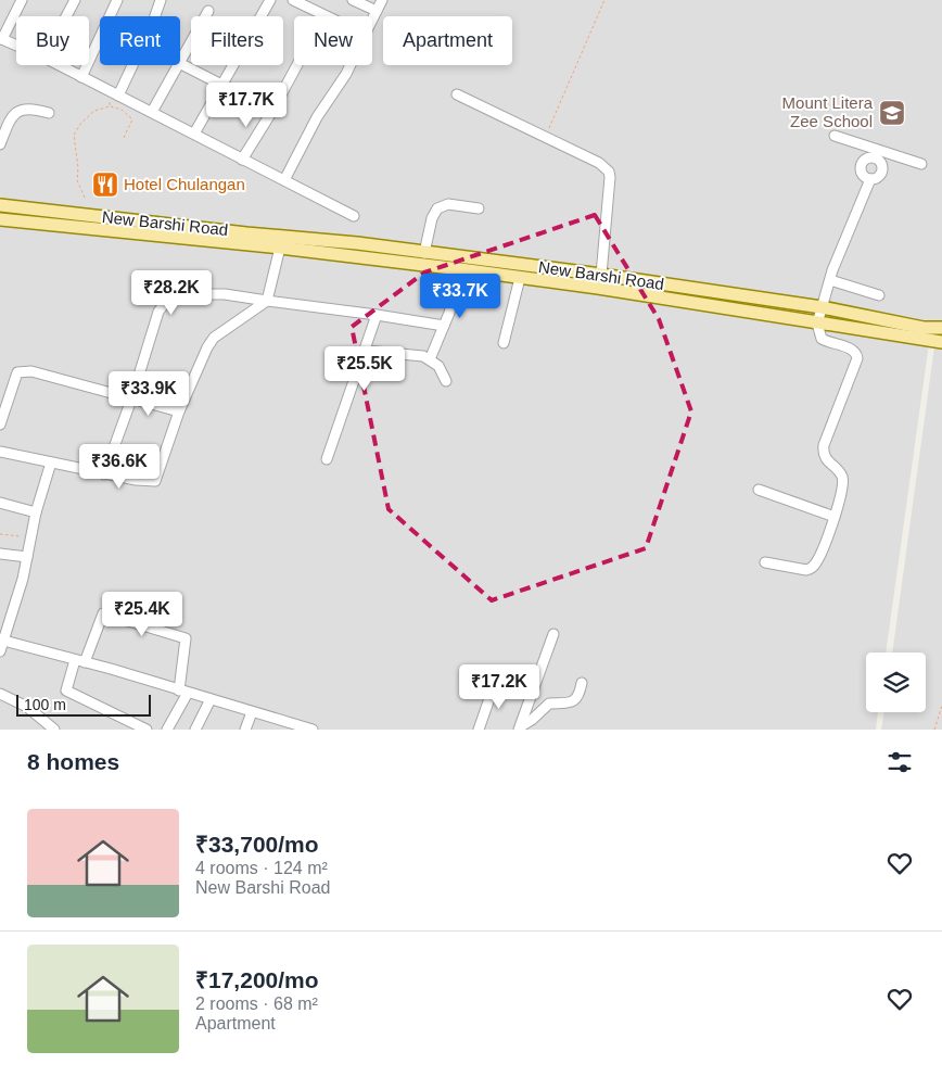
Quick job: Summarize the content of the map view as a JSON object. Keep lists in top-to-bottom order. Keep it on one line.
{"streets":{"main road":["New Barshi Road"]},"places":{"school or university":["Mount Litera Zee School"],"restaurant":["Hotel Chulangan"]},"scale_bar":"100 m","page":{"chip":["Buy","Rent","Filters","New","Apartment"],"price":["₹17.7K","₹28.2K","₹33.7K","₹25.5K","₹33.9K","₹36.6K","₹25.4K","₹17.2K"],"scale":"100 m","heading":"8 homes","list":[{"name":"₹33,700/mo","note":"4 rooms · 124 m² · New Barshi Road"},{"name":"₹17,200/mo","note":"2 rooms · 68 m² · Apartment"}]}}
